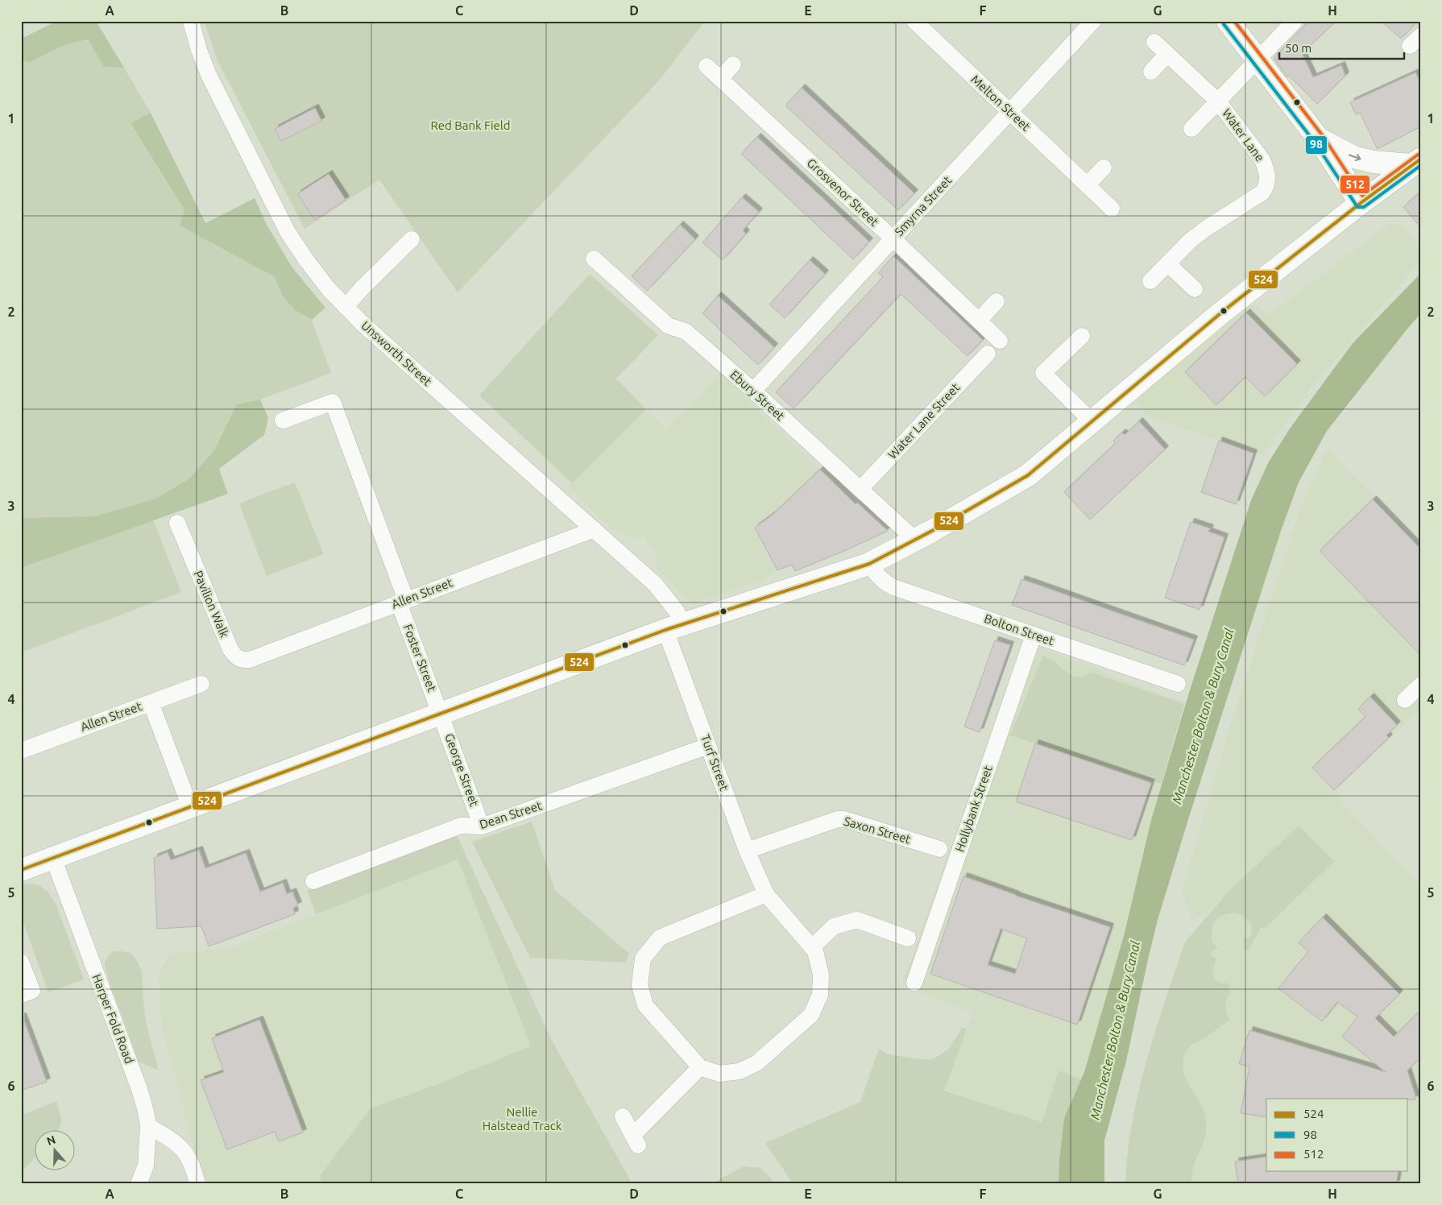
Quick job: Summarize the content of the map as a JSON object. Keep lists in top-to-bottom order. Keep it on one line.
{"streets":{"street":["Melton Street","Water Lane","Grosvenor Street","Smyrna Street","Unsworth Street","Ebury Street","Water Lane Street","Allen Street","Pavilion Walk","Bolton Street","Foster Street","Turf Street","George Street","Hollybank Street","Dean Street","Saxon Street","Harper Fold Road"]},"crossings":[["Melton Street","Smyrna Street"],["Grosvenor Street","Smyrna Street"],["Smyrna Street","Ebury Street"],["Unsworth Street","Allen Street"],["Unsworth Street","Turf Street"],["Ebury Street","Water Lane Street"],["Allen Street","Pavilion Walk"],["Allen Street","Foster Street"],["Bolton Street","Hollybank Street"],["Foster Street","George Street"],["Turf Street","Dean Street"],["Turf Street","Saxon Street"],["George Street","Dean Street"]],"water":["Manchester Bolton & Bury Canal"],"parks":["Red Bank Field","Nellie Halstead Track"],"lines":["transit line 512","transit line 98","transit line 524"],"legend":["524","98","512"],"scale_bar":"50 m","north":"top","grid":{"columns":["A","B","C","D","E","F","G","H"],"rows":["1","2","3","4","5","6"]}}
